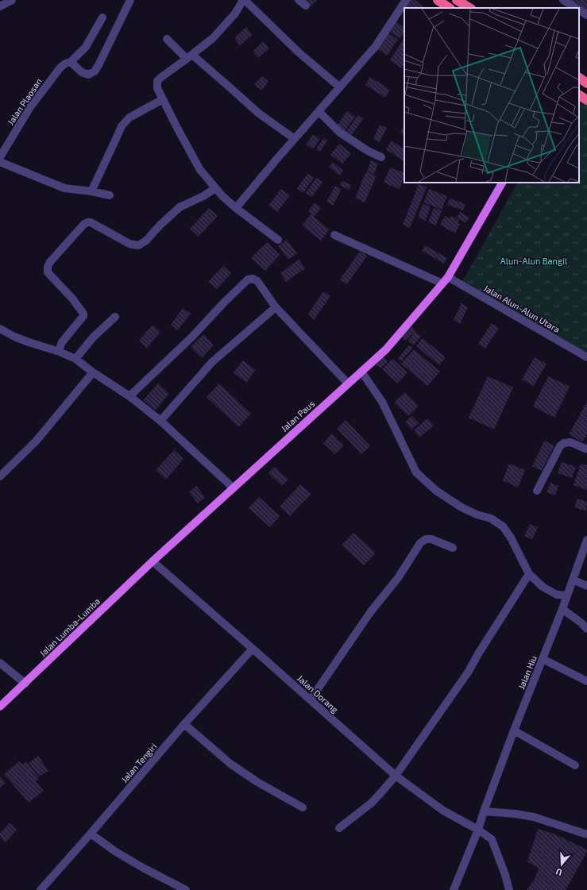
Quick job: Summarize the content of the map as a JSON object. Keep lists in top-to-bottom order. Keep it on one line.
{"streets":{"main road":["Jalan Paus","Jalan Lumba-Lumba"],"street":["Jalan Plaosan","Jalan Alun-Alun Utara","Jalan Hiu","Jalan Dorang","Jalan Tengiri"]},"crossings":[["Jalan Alun-Alun Utara","Jalan Paus"],["Jalan Paus","Jalan Lumba-Lumba"],["Jalan Paus","Jalan Dorang"],["Jalan Lumba-Lumba","Jalan Dorang"],["Jalan Hiu","Jalan Dorang"],["Jalan Dorang","Jalan Tengiri"]],"parks":["Alun-Alun Bangil"],"north":"bottom"}
